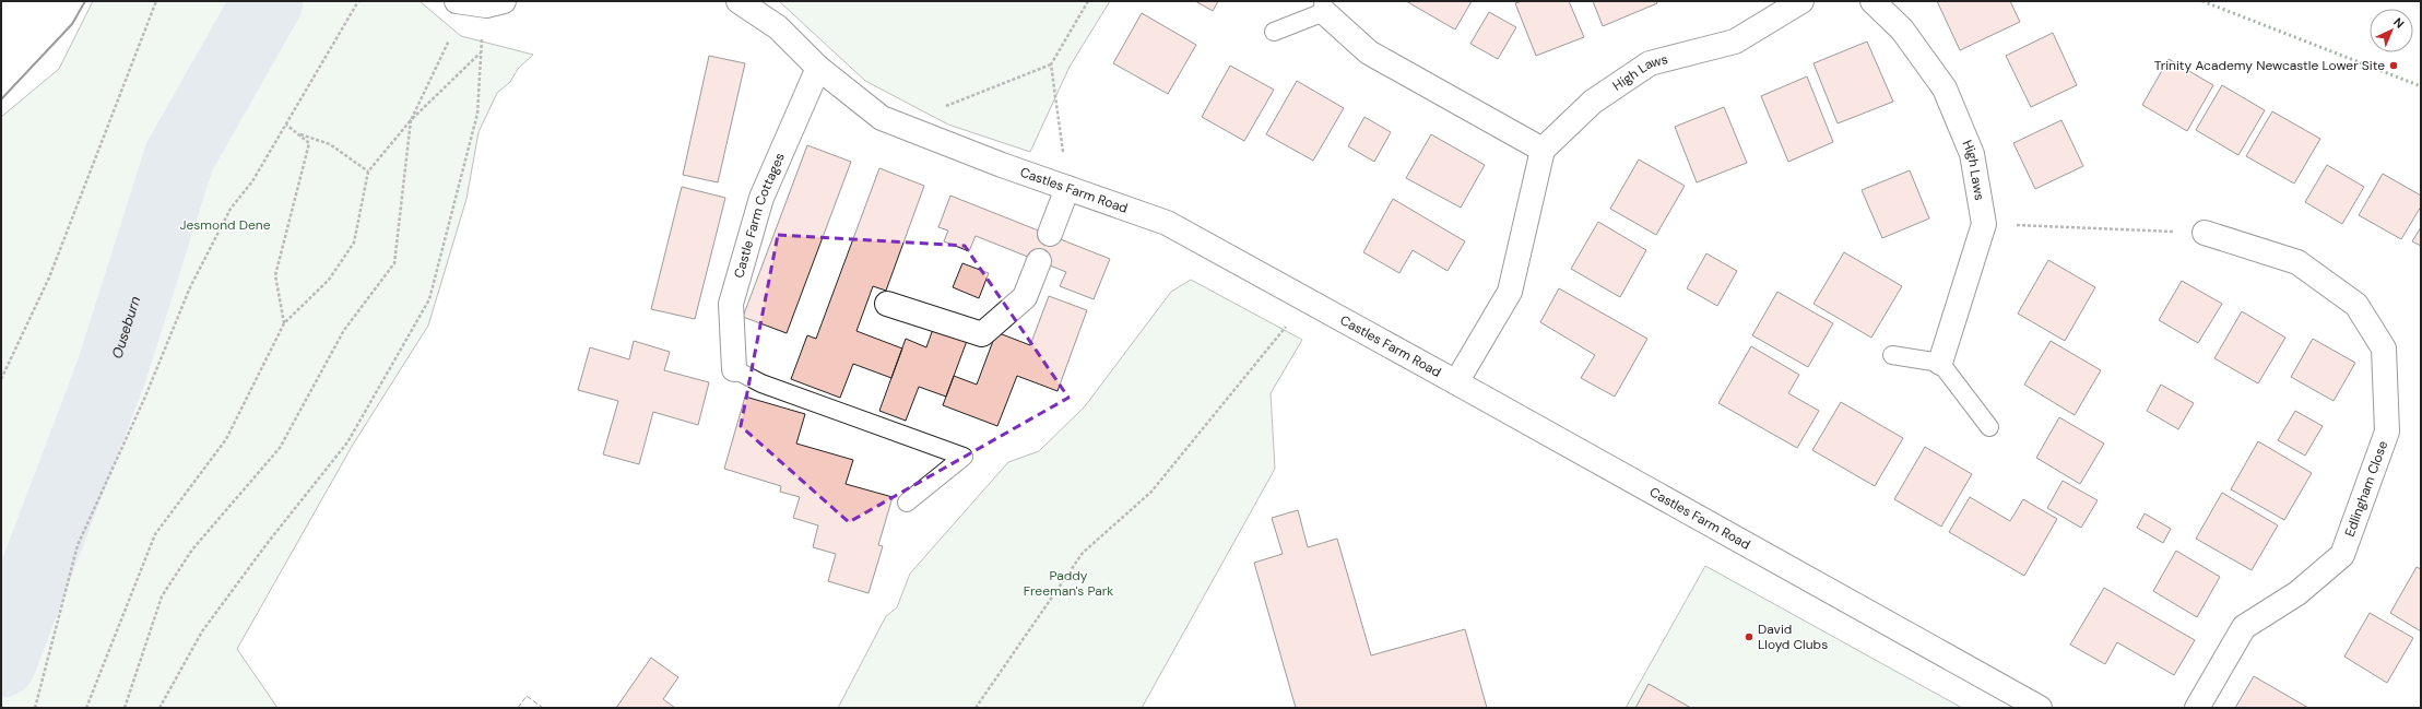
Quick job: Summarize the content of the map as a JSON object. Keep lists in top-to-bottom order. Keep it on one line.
{"streets":{"street":["High Laws","Castles Farm Road","Castle Farm Cottages","Edlingham Close"]},"crossings":[["Castles Farm Road","Castle Farm Cottages"]],"water":["Ouseburn"],"parks":["Jesmond Dene","Paddy Freeman's Park"],"places":["Trinity Academy Newcastle Lower Site","David Lloyd Clubs"],"north":"top right"}
